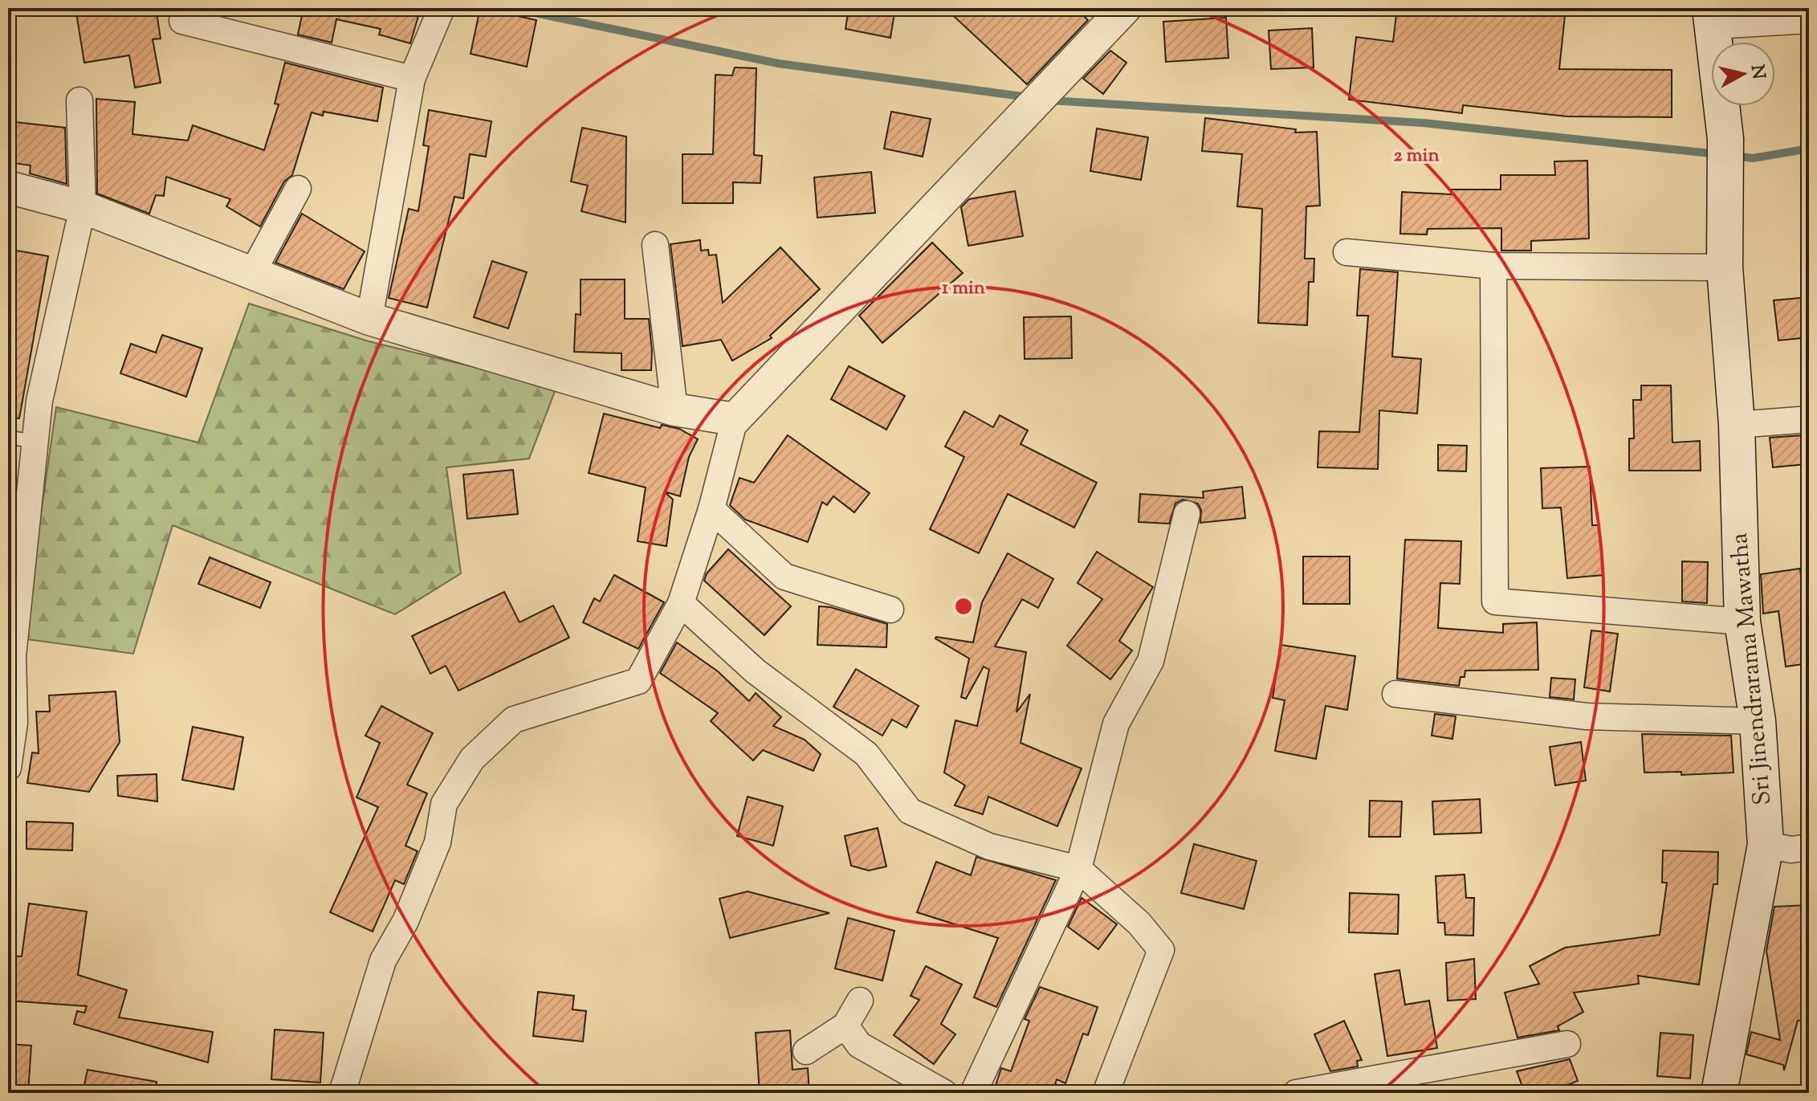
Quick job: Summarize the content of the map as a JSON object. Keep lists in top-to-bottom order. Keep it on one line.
{"streets":{"main road":["Sri Jinendrarama Mawatha"]},"north":"right","rings":["2 min","1 min"]}
